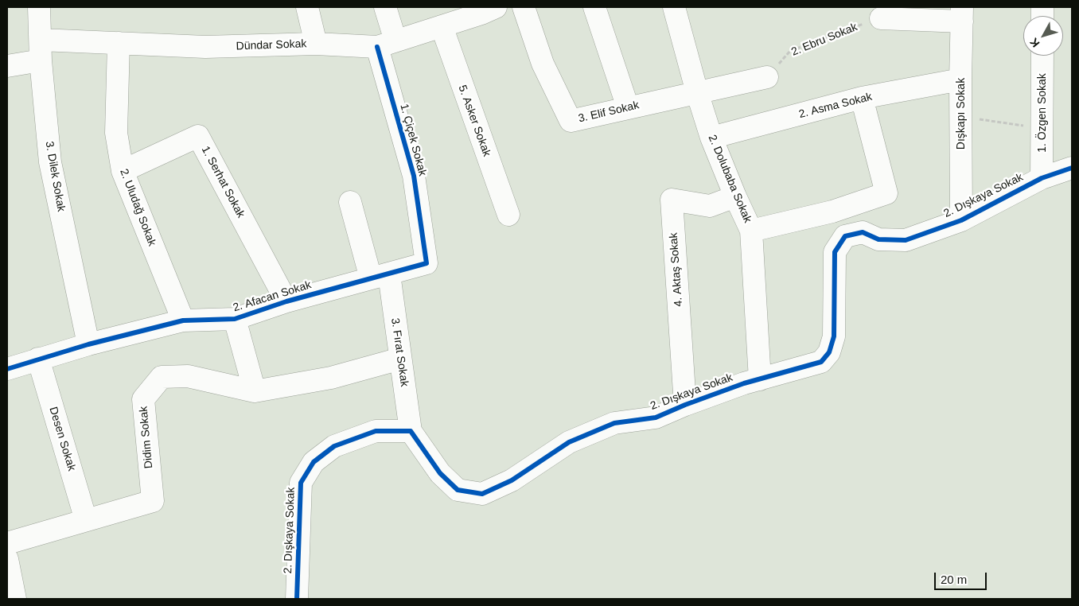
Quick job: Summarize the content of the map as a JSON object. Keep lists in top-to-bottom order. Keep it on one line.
{"streets":{"street":["Dündar Sokak","2. Asma Sokak","3. Elif Sokak","1. Özgen Sokak","Dışkapı Sokak","5. Asker Sokak","1. Çiçek Sokak","3. Dilek Sokak","2. Dolubaba Sokak","1. Serhat Sokak","2. Dışkaya Sokak","2. Uludağ Sokak","4. Aktaş Sokak","2. Afacan Sokak","3. Fırat Sokak","Didim Sokak","Desen Sokak"],"path":["2. Ebru Sokak"]},"crossings":[["Dündar Sokak","5. Asker Sokak"],["Dündar Sokak","1. Çiçek Sokak"],["Dündar Sokak","3. Dilek Sokak"],["Dündar Sokak","2. Uludağ Sokak"],["2. Asma Sokak","Dışkapı Sokak"],["2. Asma Sokak","2. Dolubaba Sokak"],["3. Elif Sokak","2. Dolubaba Sokak"],["1. Özgen Sokak","2. Dışkaya Sokak"],["Dışkapı Sokak","2. Dışkaya Sokak"],["1. Çiçek Sokak","2. Afacan Sokak"],["3. Dilek Sokak","2. Afacan Sokak"],["2. Dolubaba Sokak","2. Dışkaya Sokak"],["2. Dolubaba Sokak","4. Aktaş Sokak"],["1. Serhat Sokak","2. Uludağ Sokak"],["1. Serhat Sokak","2. Afacan Sokak"],["2. Dışkaya Sokak","4. Aktaş Sokak"],["2. Dışkaya Sokak","3. Fırat Sokak"],["2. Uludağ Sokak","2. Afacan Sokak"],["2. Afacan Sokak","3. Fırat Sokak"],["2. Afacan Sokak","Desen Sokak"],["3. Fırat Sokak","Didim Sokak"],["Didim Sokak","Desen Sokak"]],"scale_bar":"20 m","north":"bottom left"}
